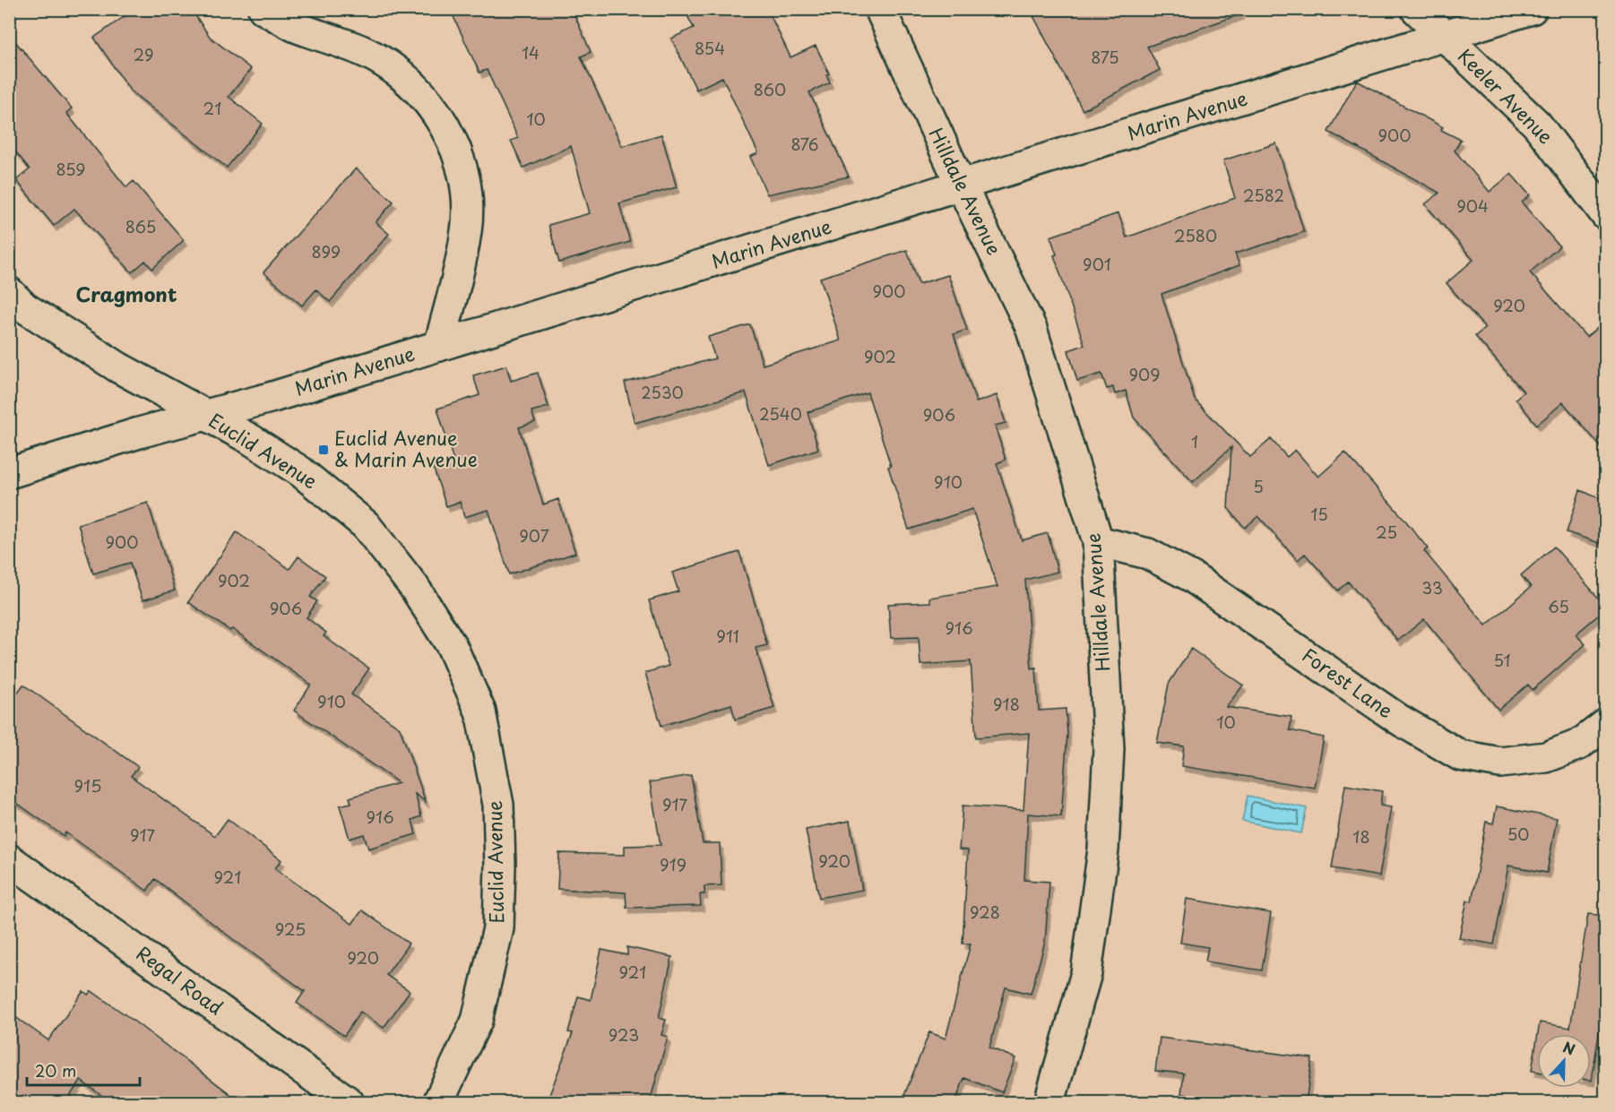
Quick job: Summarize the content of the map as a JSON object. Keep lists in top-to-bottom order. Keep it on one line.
{"streets":{"street":["Keeler Avenue","Marin Avenue","Hilldale Avenue","Euclid Avenue","Forest Lane","Regal Road"]},"crossings":[["Keeler Avenue","Marin Avenue"],["Marin Avenue","Hilldale Avenue"],["Marin Avenue","Euclid Avenue"],["Hilldale Avenue","Forest Lane"]],"districts":["Cragmont"],"places":{"transit":["Euclid Avenue & Marin Avenue"]},"house_numbers":["854","14","29","875","860","21","10","900","876","859","2582","904","865","2580","899","901","900","920","902","909","2530","2540","906","1","910","5","15","25","907","900","902","33","65","906","916","911","51","910","918","10","915","917","916","50","917","18","920","919","921","928","925","920","921","923"],"scale_bar":"20 m","north":"top"}
